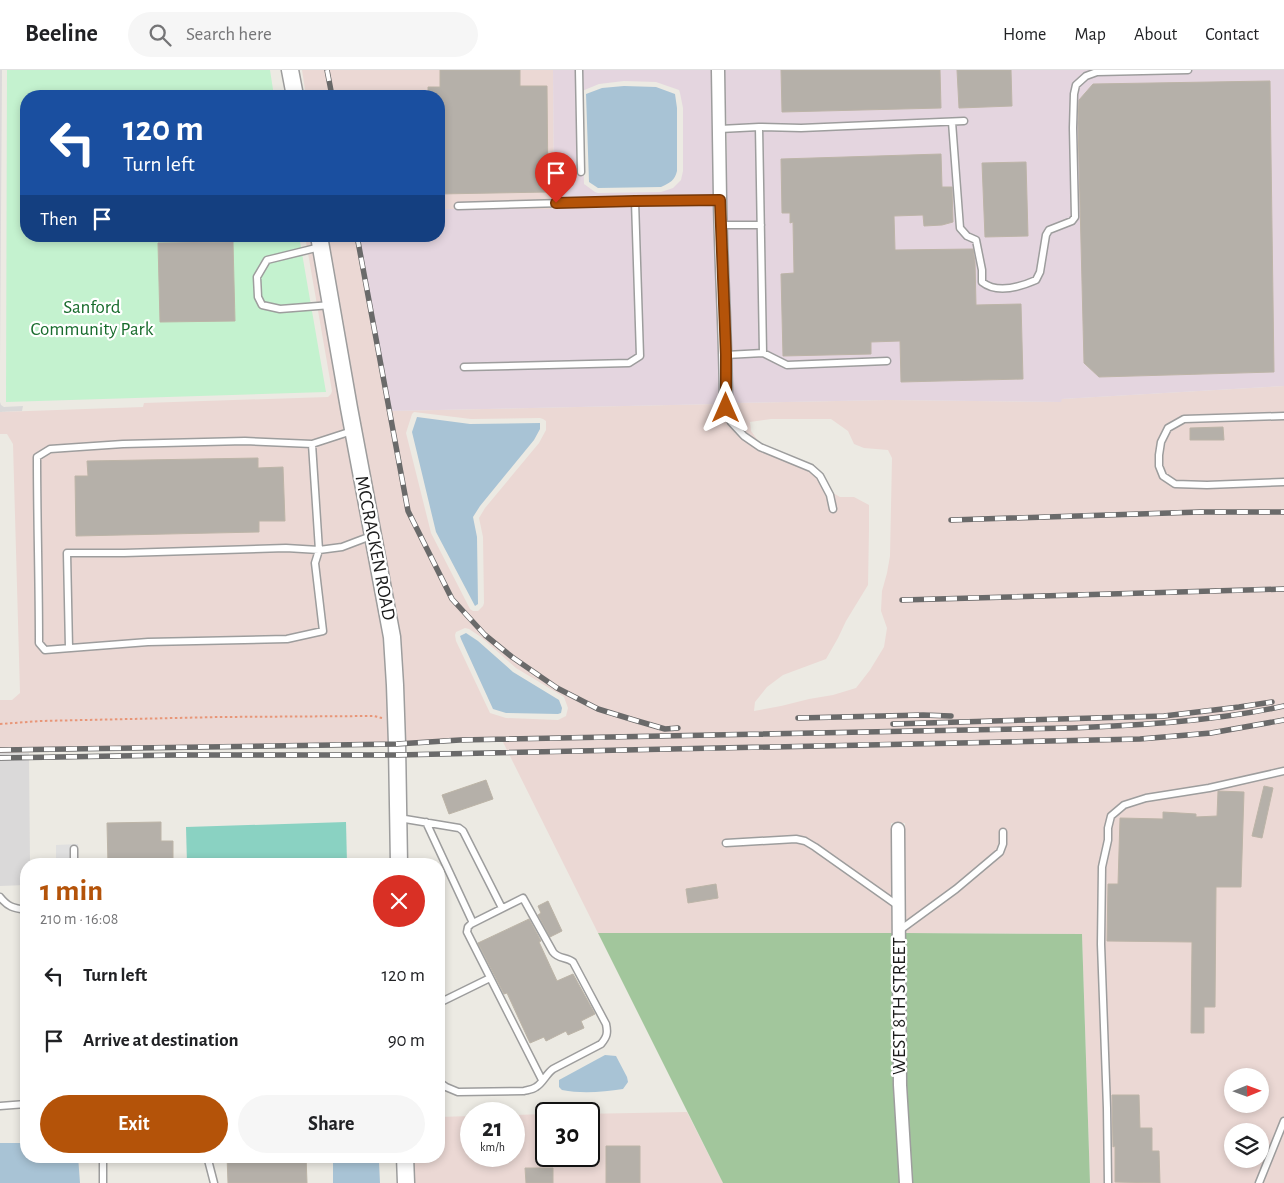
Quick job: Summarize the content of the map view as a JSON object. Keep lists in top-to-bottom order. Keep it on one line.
{"streets":{"street":["MCCRACKEN ROAD","WEST 8TH STREET"]},"parks":["Sanford Community Park"],"north":"right","page":{"header":"Beeline","search":"Search here","nav":["Home","Map","About","Contact"],"turn":["120 m","Turn left"],"then":"Then","heading":["1 min","210 m · 16:08"],"list":[{"name":"Turn left","value":"120 m"},{"name":"Arrive at destination","value":"90 m"}],"buttons":["Exit","Share"],"speed":"21 km/h","limit":"30"}}
